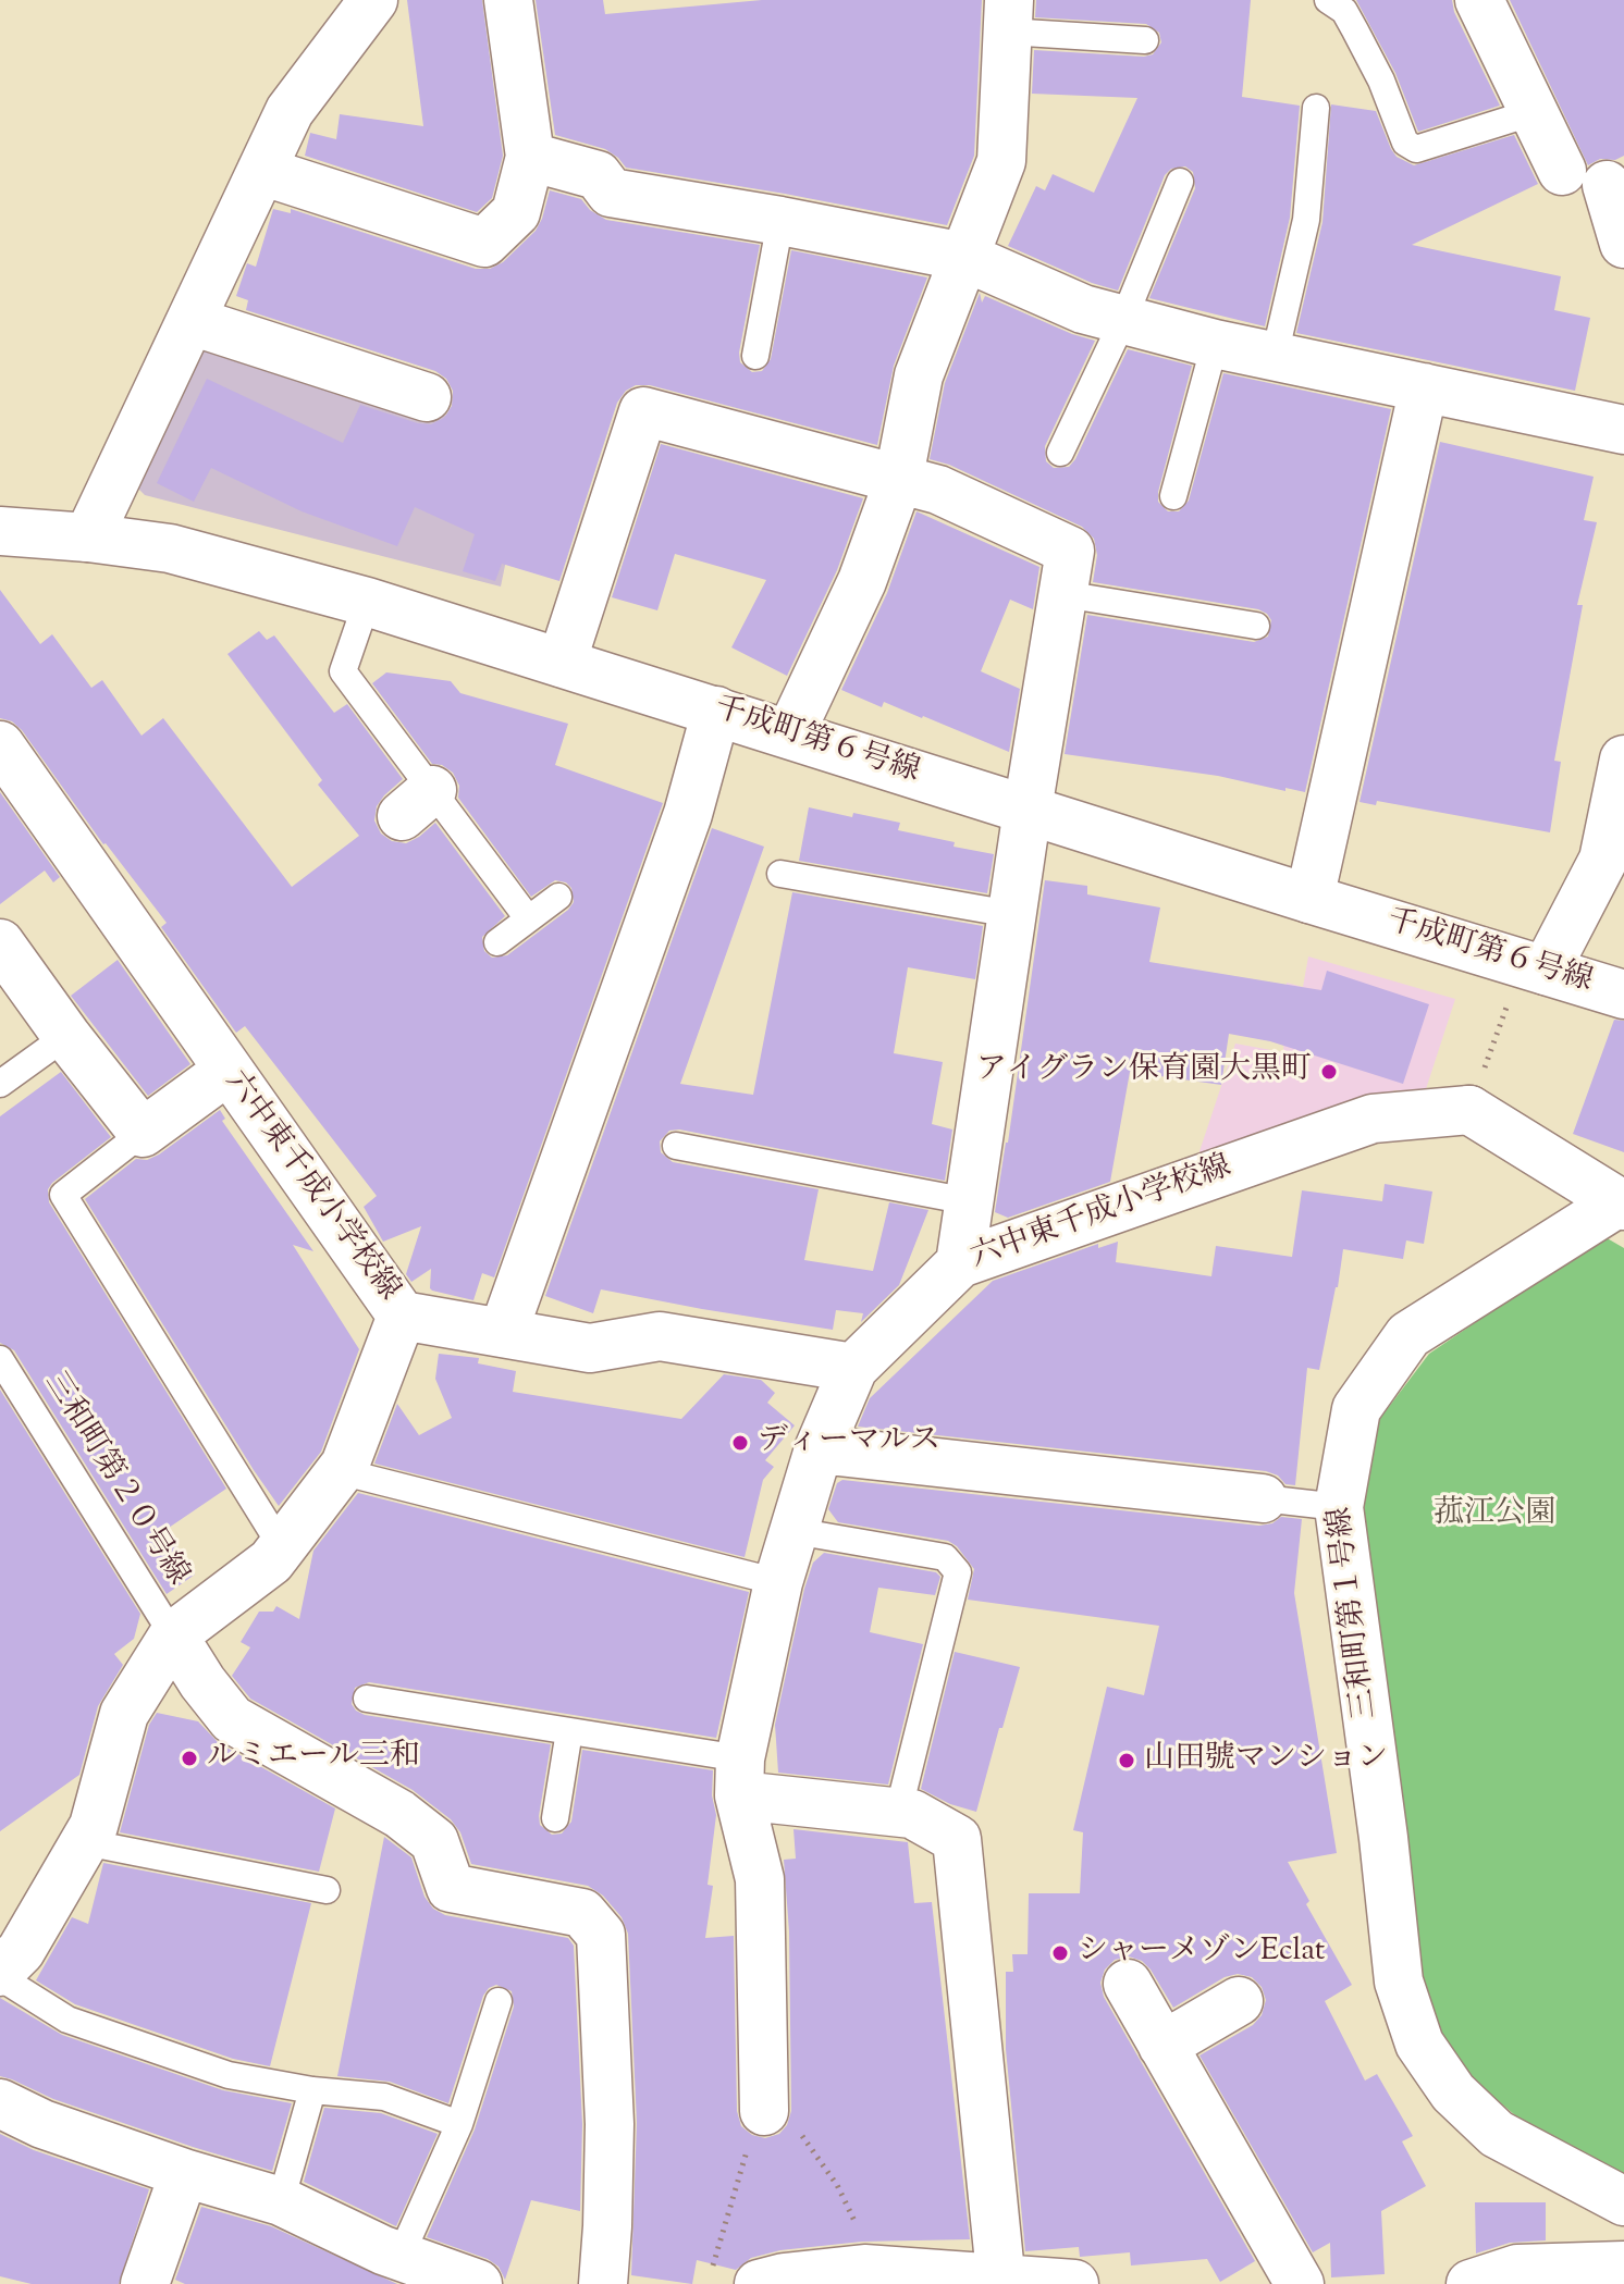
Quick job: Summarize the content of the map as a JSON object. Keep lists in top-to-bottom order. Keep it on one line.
{"streets":{"street":["千成町第６号線","六中東千成小学校線","三和町第１号線"],"lane":["三和町第２０号線"]},"parks":["菰江公園"],"places":["アイグラン保育園大黒町","ディーマルス","ルミエール三和","山田號マンション","シャーメゾンEclat"]}
